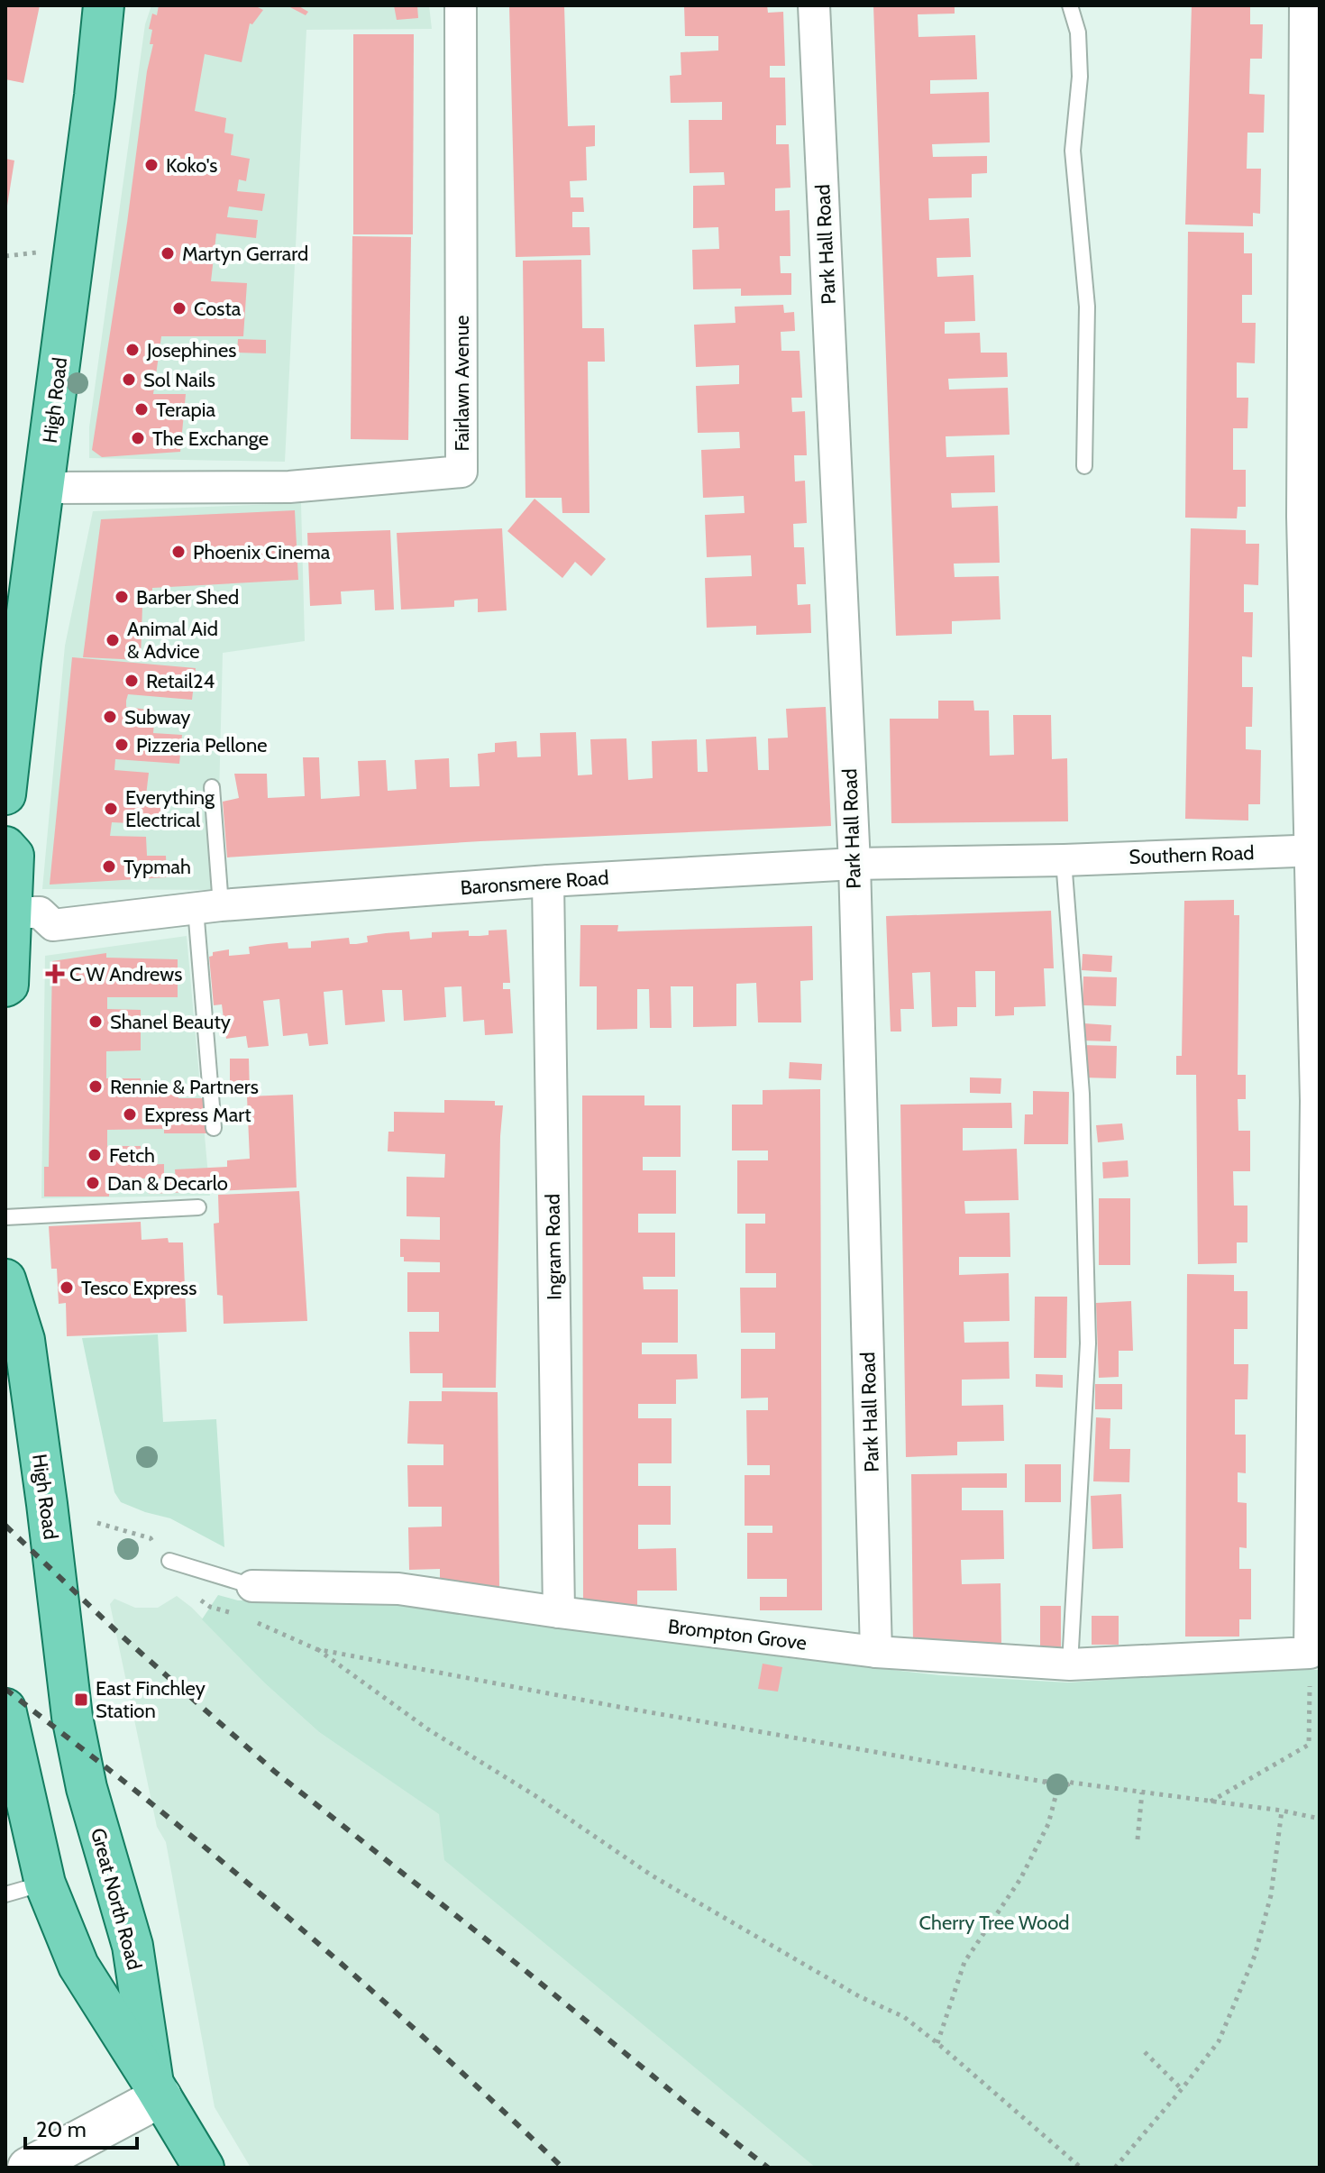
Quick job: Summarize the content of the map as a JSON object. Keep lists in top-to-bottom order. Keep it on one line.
{"streets":{"main road":["High Road","Great North Road"],"street":["Park Hall Road","Fairlawn Avenue","Southern Road","Baronsmere Road","Ingram Road","Brompton Grove"]},"crossings":[["Park Hall Road","Baronsmere Road"],["Park Hall Road","Brompton Grove"],["Fairlawn Avenue","High Road"],["High Road","Great North Road"],["Southern Road","Baronsmere Road"],["Baronsmere Road","Ingram Road"],["Ingram Road","Brompton Grove"]],"parks":["Cherry Tree Wood"],"places":{"other":["Koko's","Martyn Gerrard","Costa","Josephines","Sol Nails","Terapia","The Exchange","Phoenix Cinema","Barber Shed","Animal Aid & Advice","Retail24","Subway","Pizzeria Pellone","Everything Electrical","Typmah","Shanel Beauty","Rennie & Partners","Express Mart","Fetch","Dan & Decarlo","Tesco Express"],"health":["C W Andrews"],"transit":["East Finchley Station"]},"scale_bar":"20 m"}
